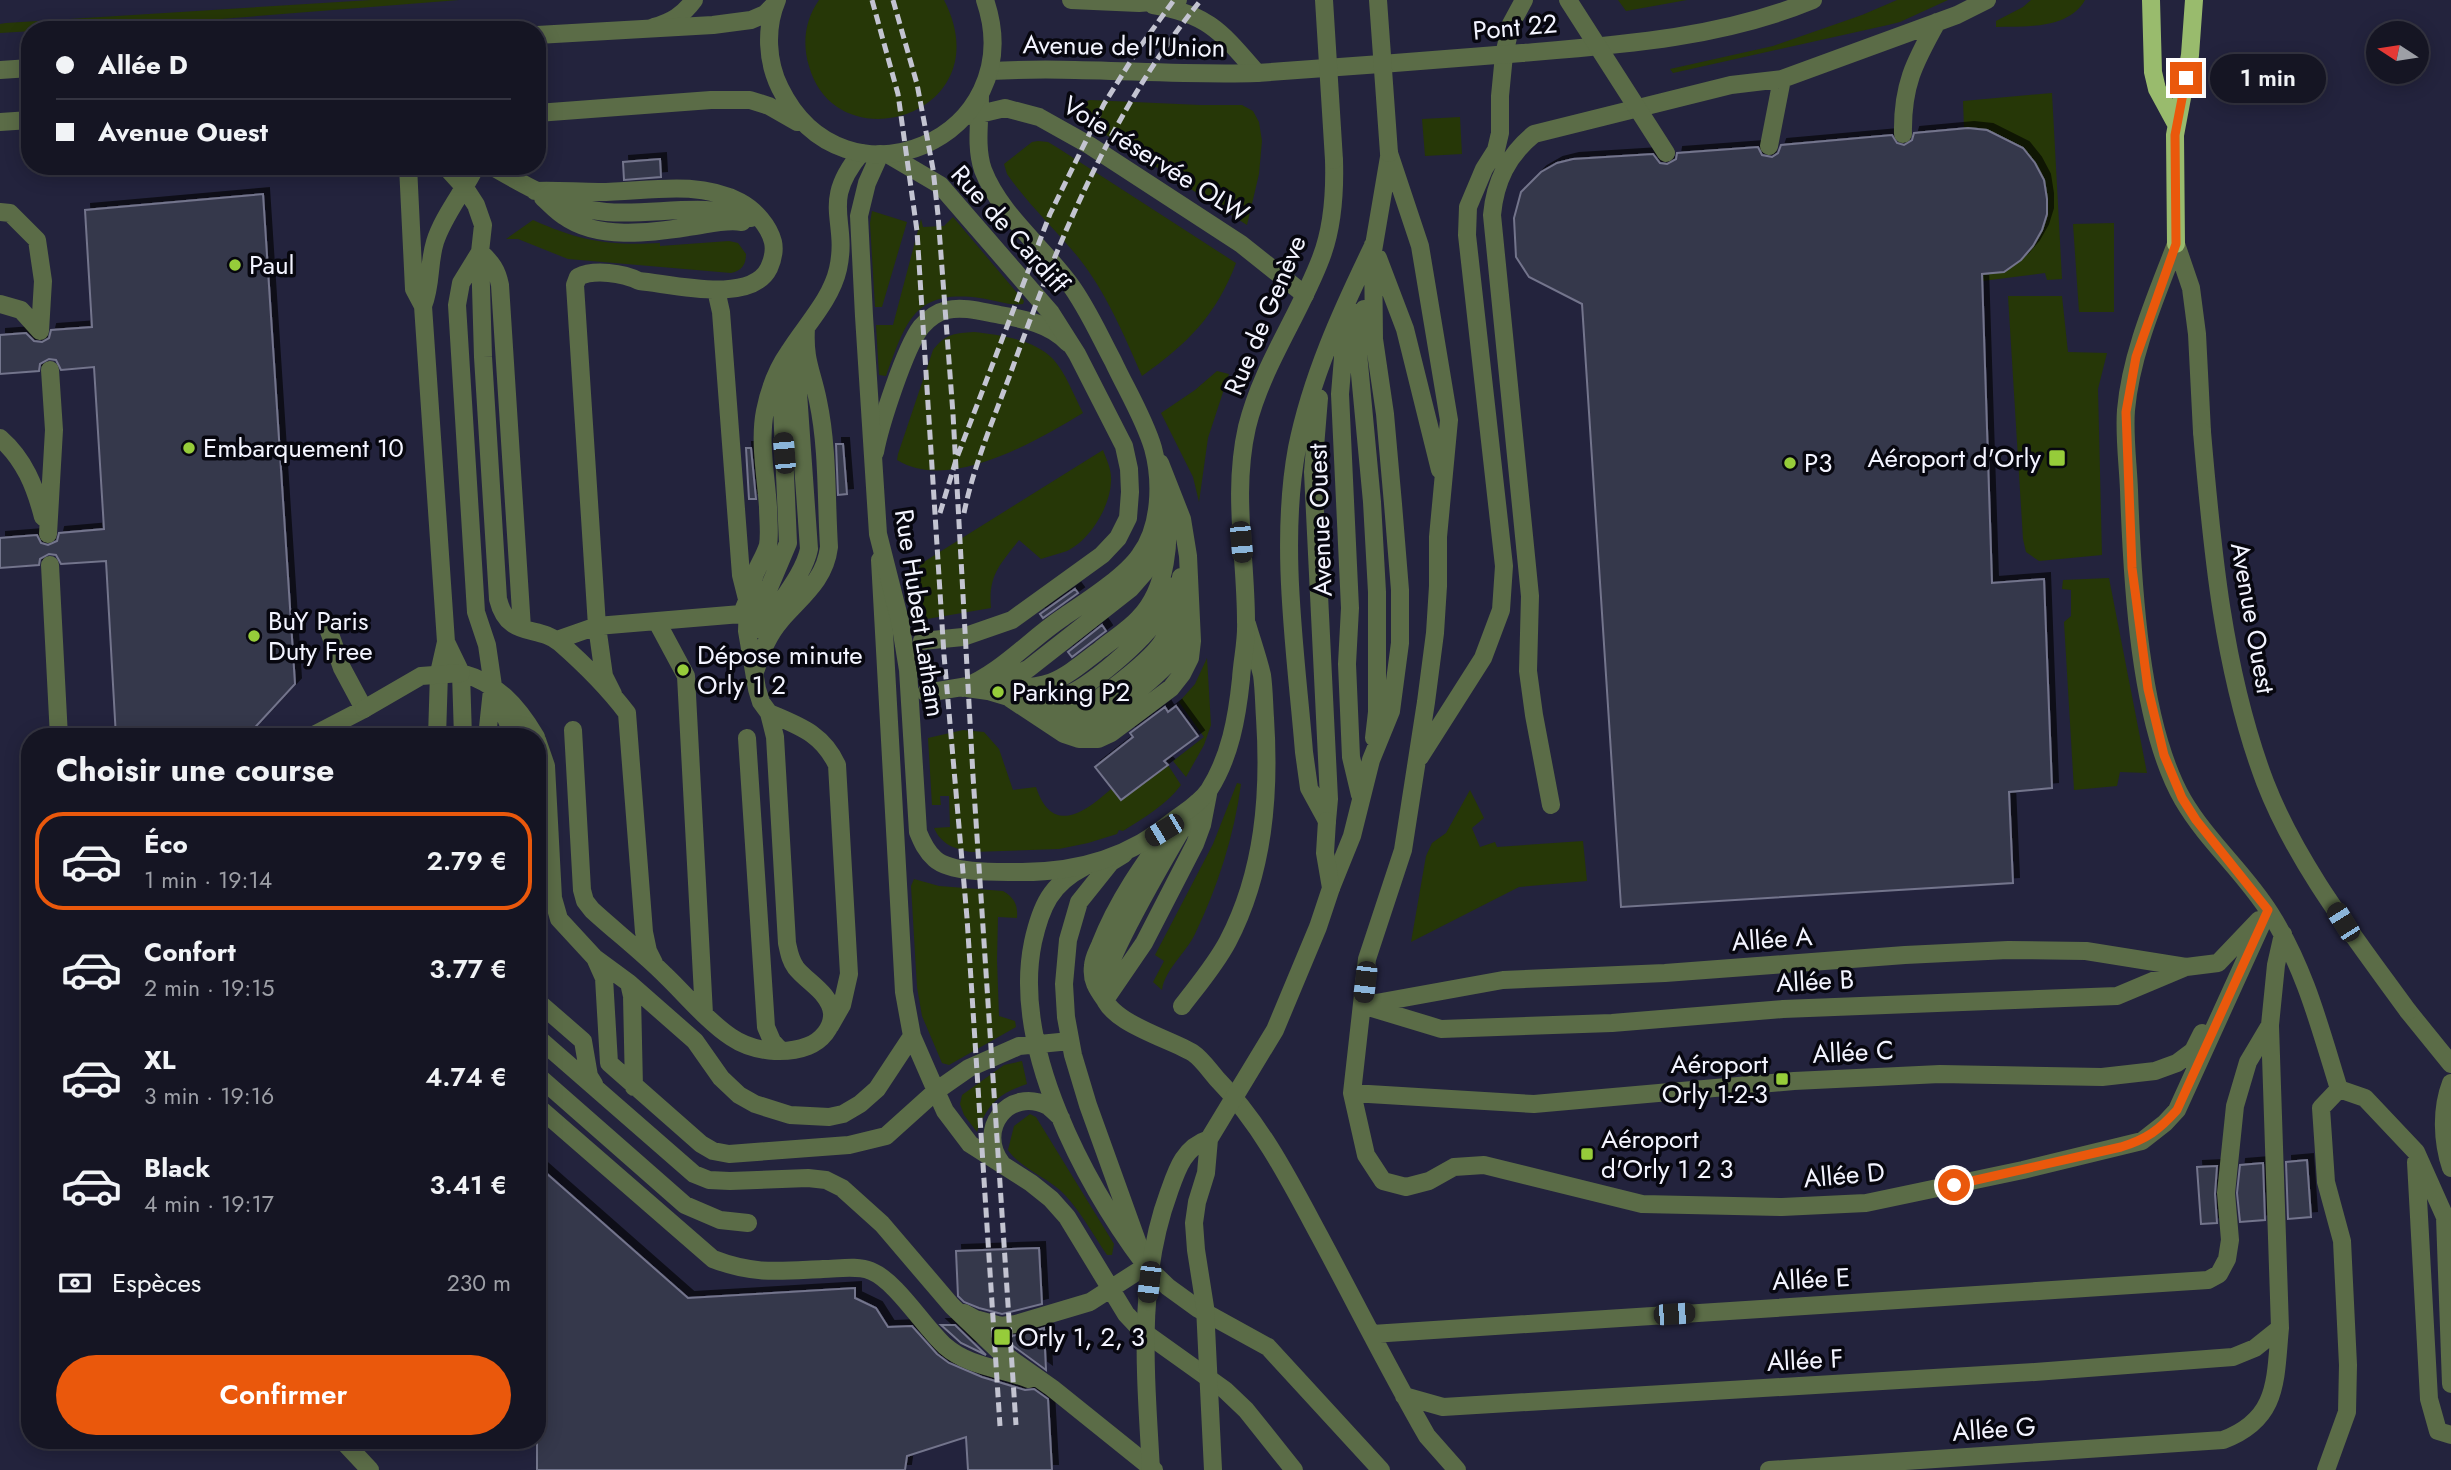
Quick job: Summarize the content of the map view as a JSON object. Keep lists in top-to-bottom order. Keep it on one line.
{"streets":{"main road":["Avenue Ouest"],"street":["Pont 22","Avenue de l'Union","Voie réservée OLW","Rue de Cardiff","Rue de Genève","Rue Hubert Latham","Allée A","Allée B","Allée C","Allée D","Allée E","Allée F","Allée G"]},"crossings":[["Pont 22","Avenue de l'Union"],["Avenue de l'Union","Voie réservée OLW"],["Avenue de l'Union","Rue de Cardiff"],["Avenue de l'Union","Rue Hubert Latham"],["Voie réservée OLW","Rue de Genève"],["Rue de Cardiff","Rue Hubert Latham"],["Rue de Genève","Rue Hubert Latham"],["Avenue Ouest","Allée D"],["Allée A","Allée B"],["Allée A","Allée D"],["Allée B","Allée D"],["Allée C","Allée D"],["Allée F","Allée G"]],"places":{"other":["Paul","Embarquement 10","P3","BuY Paris Duty Free","Dépose minute Orly 1 2","Parking P2"],"transit":["Aéroport d'Orly","Aéroport Orly 1-2-3","Aéroport d'Orly 1 2 3","Orly 1, 2, 3"]},"north":"left","page":{"banner":["Allée D","Avenue Ouest"],"bubble":"1 min","heading":"Choisir une course","list":[{"name":"Éco","note":"1 min · 19:14","value":"2.79 €"},{"name":"Confort","note":"2 min · 19:15","value":"3.77 €"},{"name":"XL","note":"3 min · 19:16","value":"4.74 €"},{"name":"Black","note":"4 min · 19:17","value":"3.41 €"}],"pay":["Espèces","230 m"],"buttons":"Confirmer"}}
